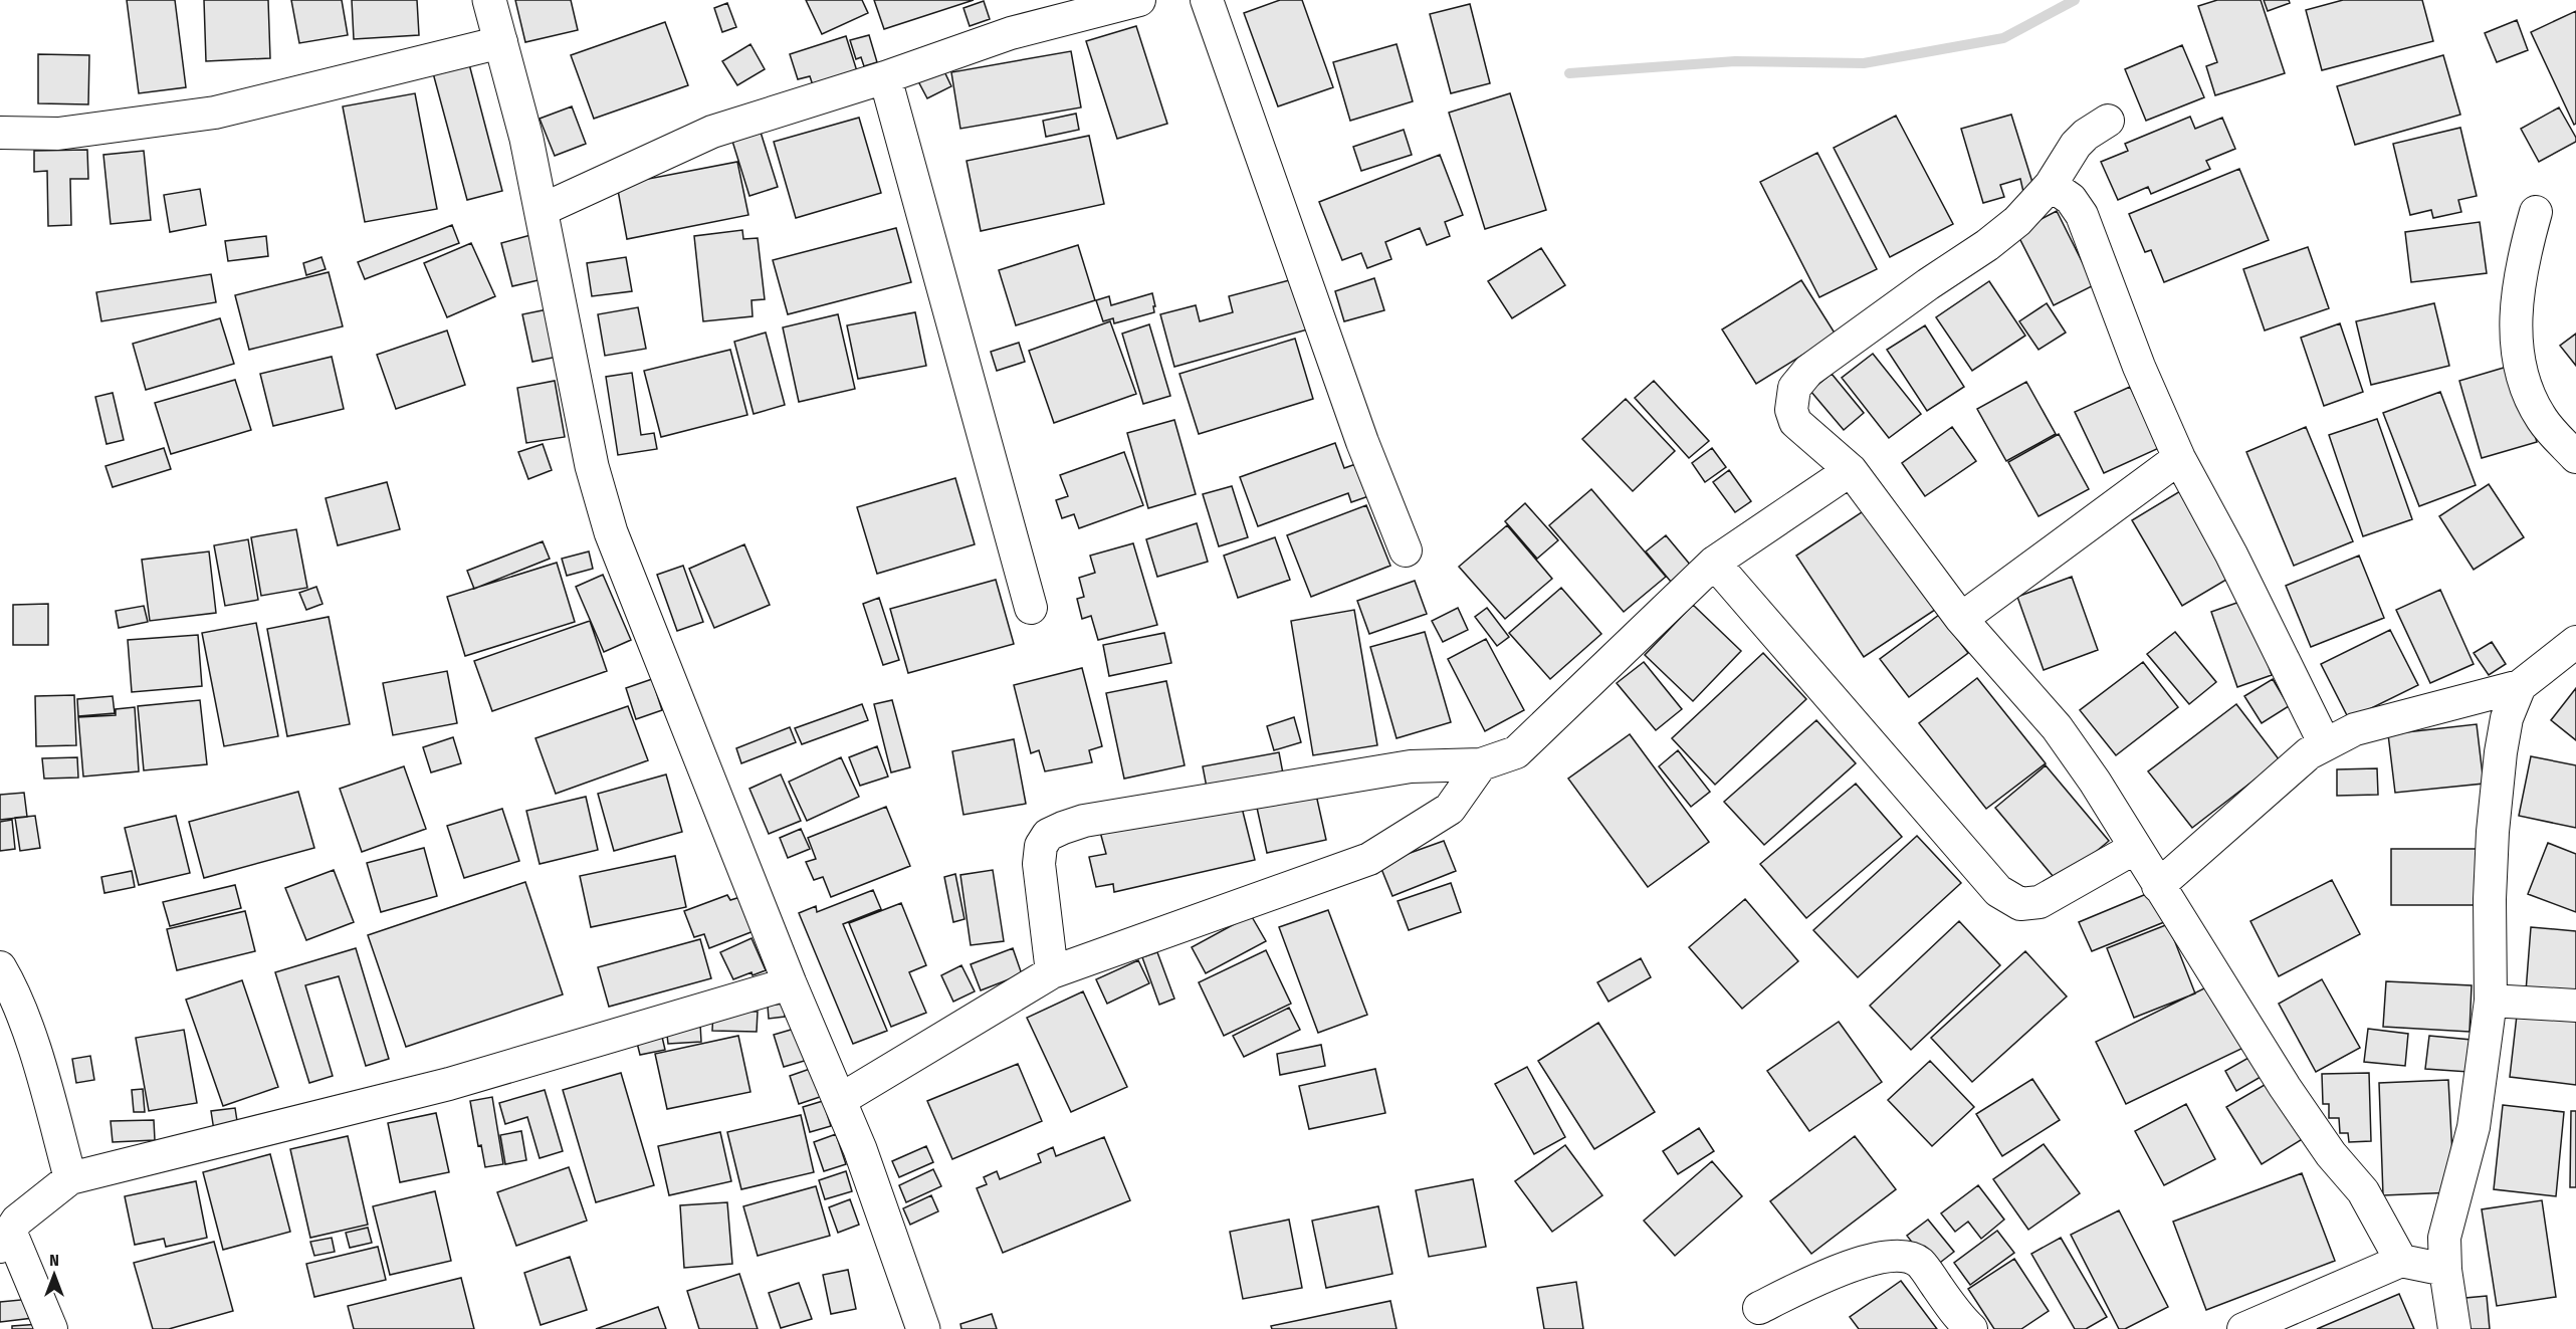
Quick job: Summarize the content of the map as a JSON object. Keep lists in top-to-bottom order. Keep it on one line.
{"north":"top"}
